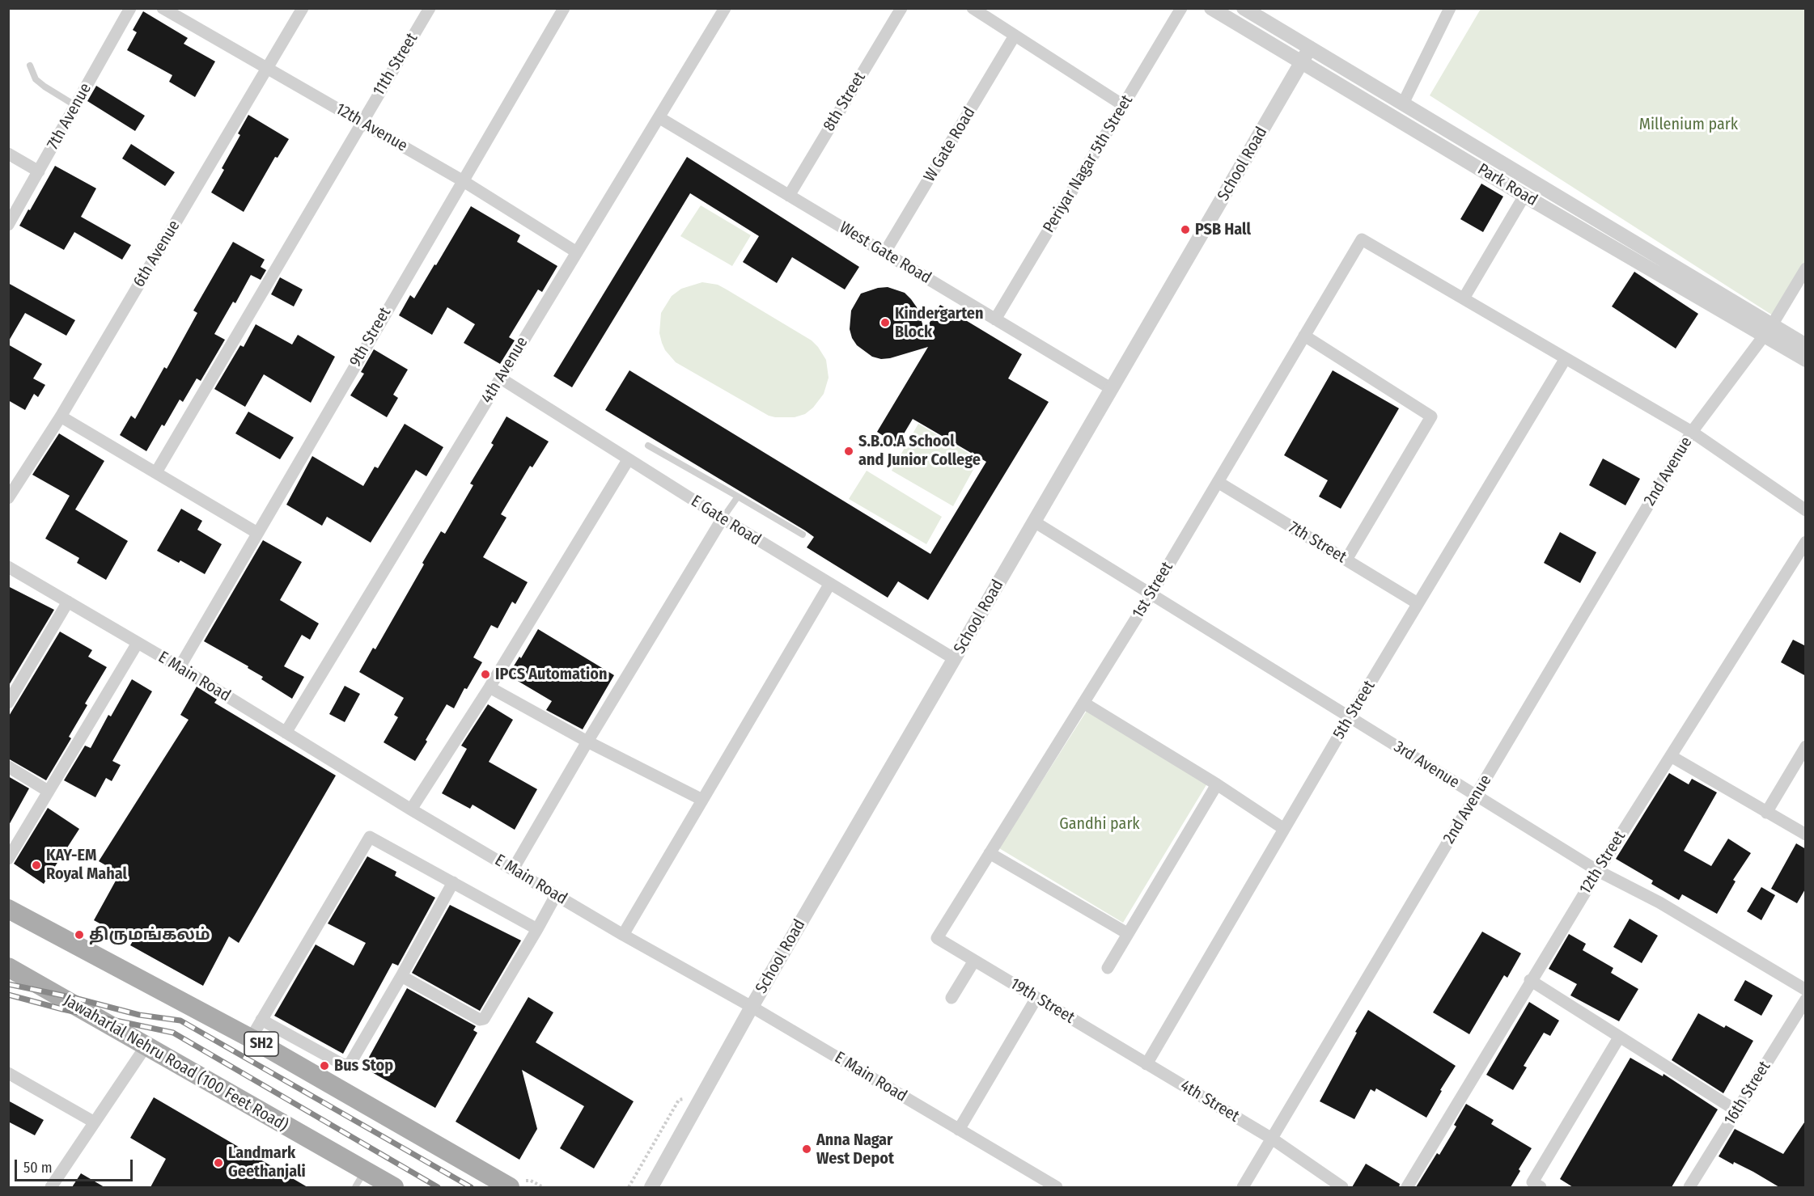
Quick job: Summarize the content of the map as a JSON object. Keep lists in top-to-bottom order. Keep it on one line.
{"streets":{"main road":["SH2","Jawaharlal Nehru Road (100 Feet Road)"],"street":["11th Street","8th Street","7th Avenue","12th Avenue","W Gate Road","Periyar Nagar 5th Street","School Road","Park Road","West Gate Road","6th Avenue","9th Street","4th Avenue","2nd Avenue","E Gate Road","7th Street","1st Street","E Main Road","5th Street","3rd Avenue","12th Street","19th Street","16th Street","4th Street"]},"crossings":[["11th Street","12th Avenue"],["8th Street","West Gate Road"],["12th Avenue","6th Avenue"],["12th Avenue","9th Street"],["12th Avenue","4th Avenue"],["W Gate Road","West Gate Road"],["Periyar Nagar 5th Street","West Gate Road"],["School Road","Park Road"],["School Road","West Gate Road"],["School Road","E Gate Road"],["School Road","E Main Road"],["School Road","3rd Avenue"],["Park Road","2nd Avenue"],["West Gate Road","4th Avenue"],["9th Street","E Main Road"],["4th Avenue","E Gate Road"],["4th Avenue","E Main Road"],["2nd Avenue","3rd Avenue"],["2nd Avenue","4th Street"],["7th Street","1st Street"],["7th Street","5th Street"],["1st Street","3rd Avenue"],["1st Street","19th Street"],["5th Street","3rd Avenue"],["5th Street","19th Street"],["5th Street","4th Street"],["3rd Avenue","12th Street"],["19th Street","4th Street"]],"parks":["Millenium park","Gandhi park"],"places":["PSB Hall","Kindergarten Block","S.B.O.A School and Junior College","IPCS Automation","KAY-EM Royal Mahal","திருமங்கலம்","Bus Stop","Anna Nagar West Depot","Landmark Geethanjali"],"scale_bar":"50 m"}
